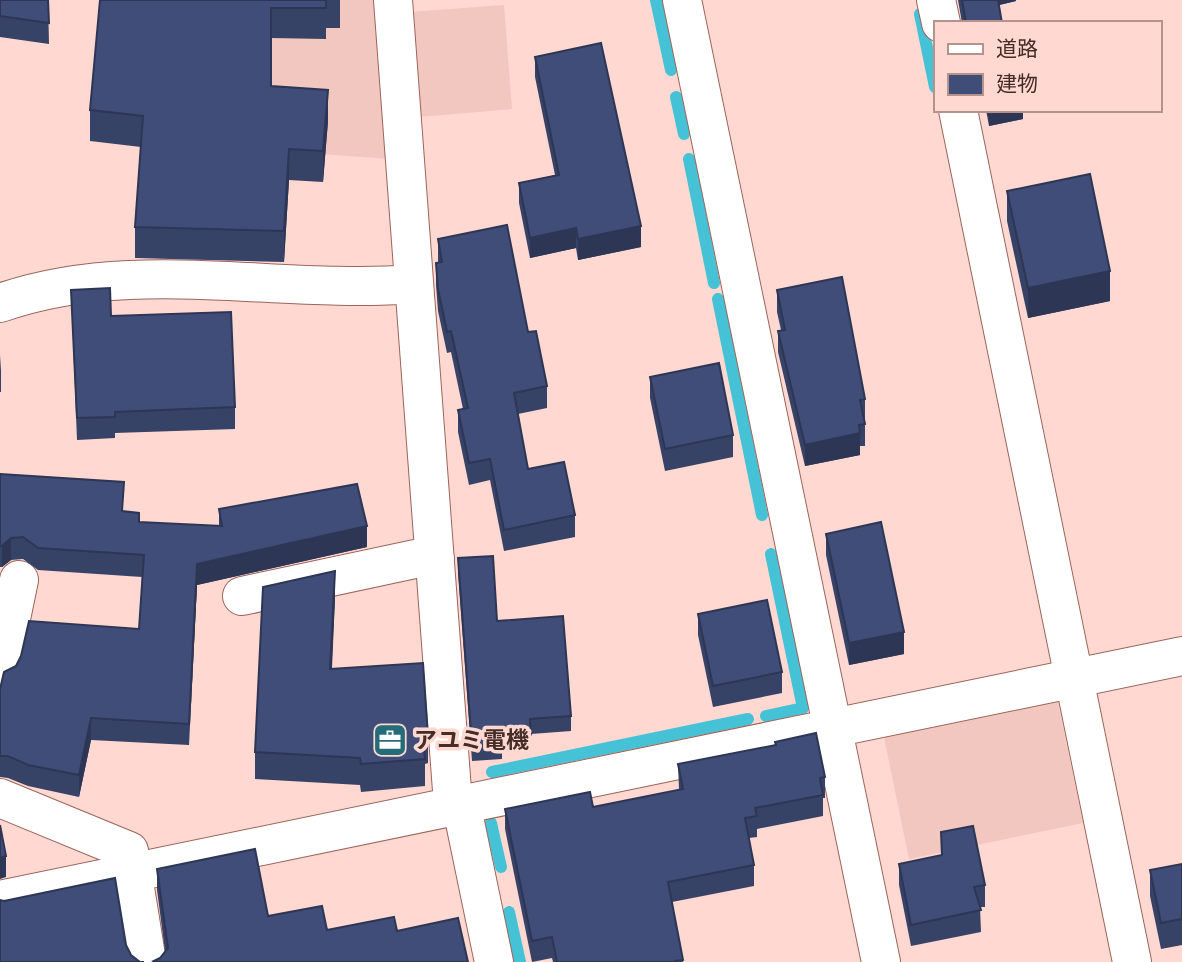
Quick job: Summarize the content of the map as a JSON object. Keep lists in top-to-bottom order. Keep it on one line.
{"places":{"office":["アユミ電機"]},"legend":["道路","建物"]}
